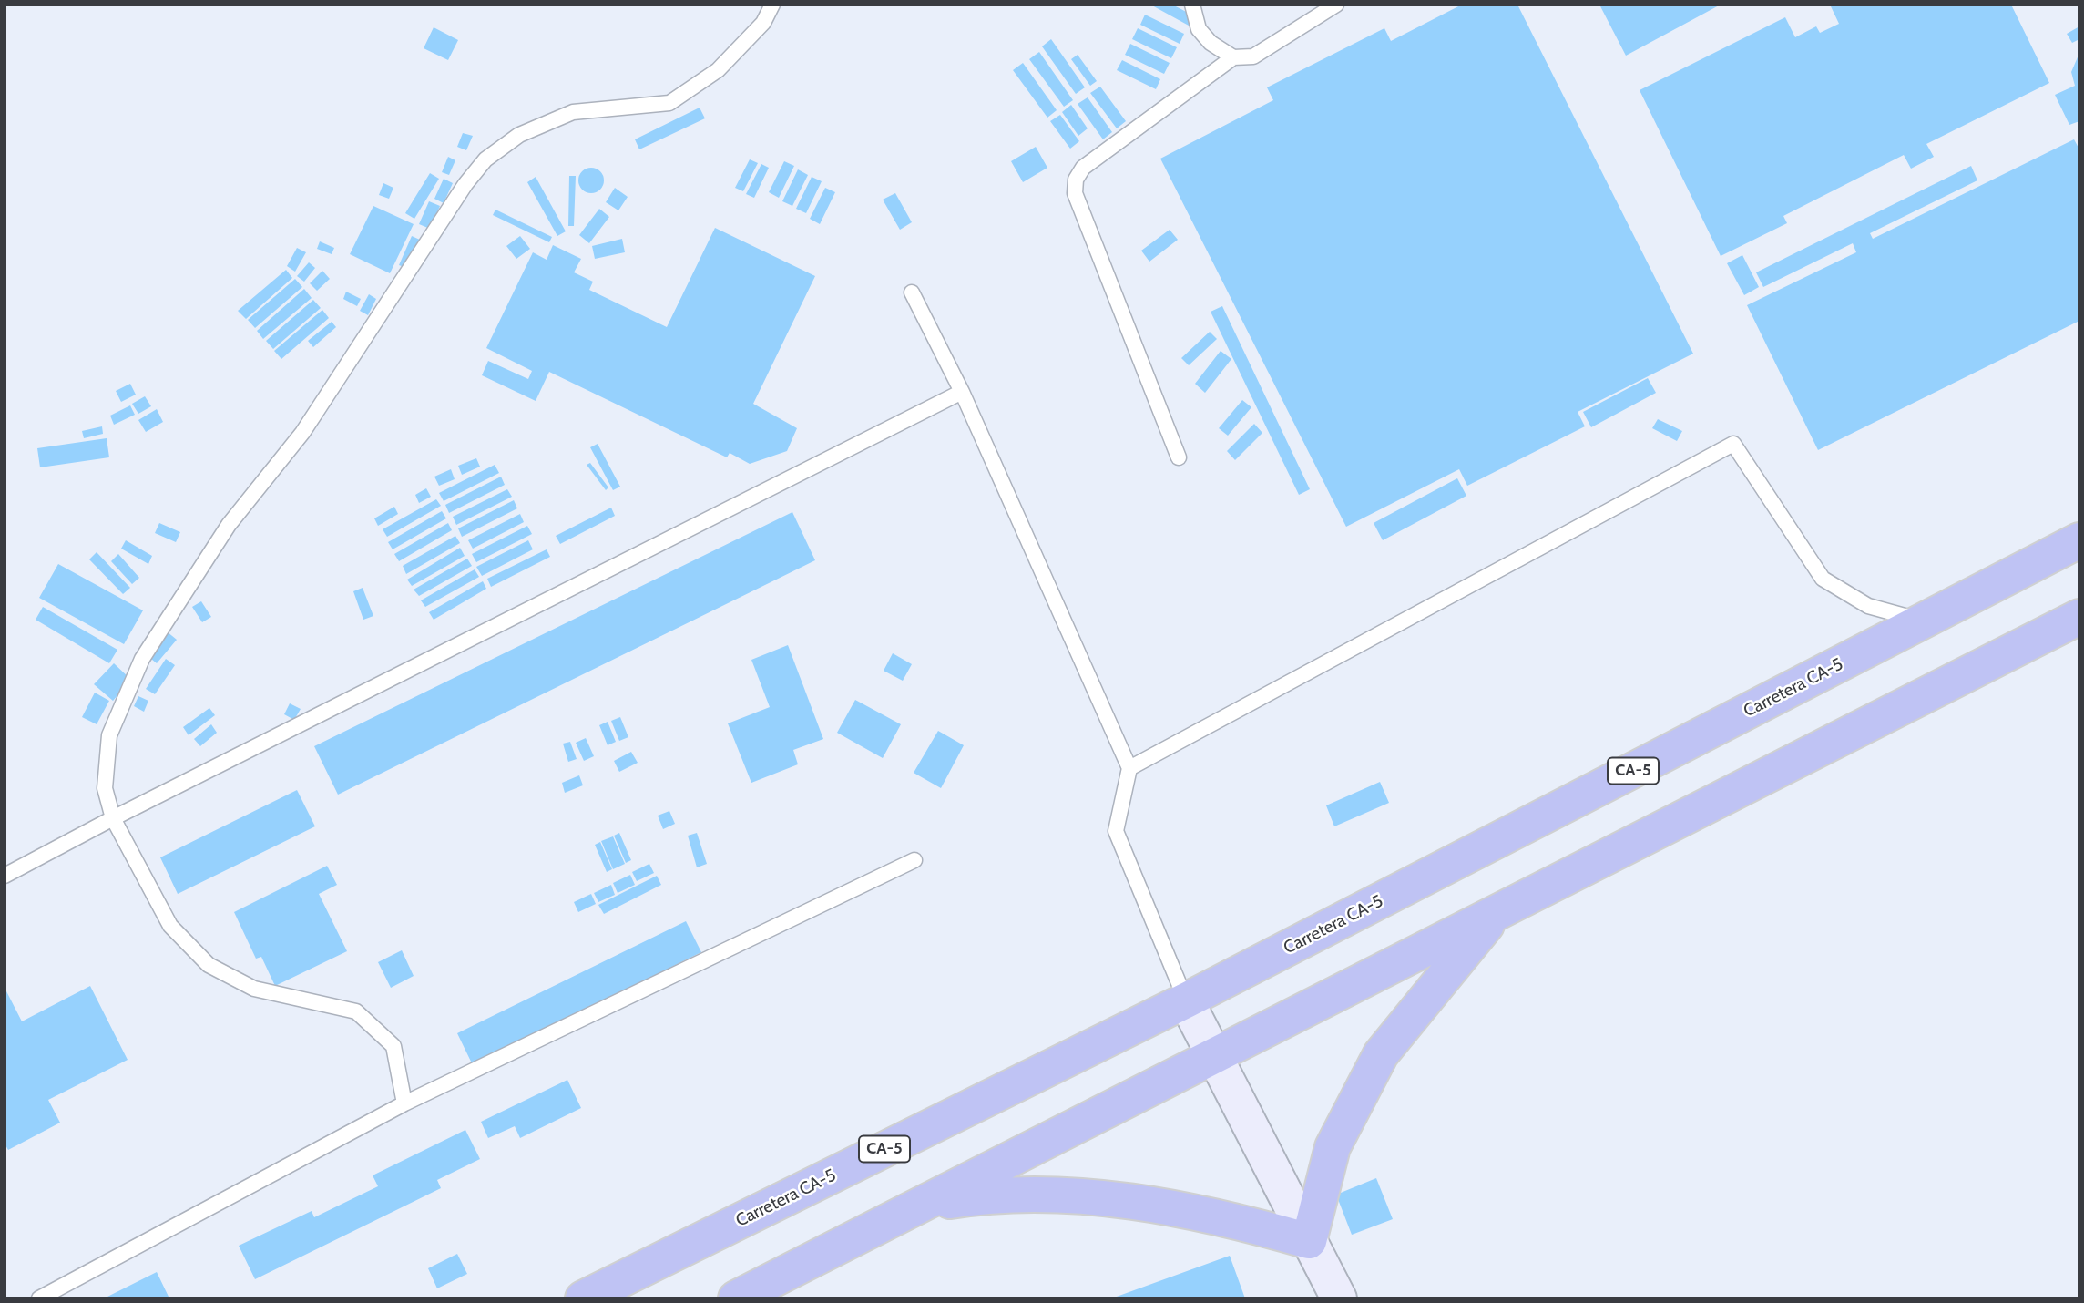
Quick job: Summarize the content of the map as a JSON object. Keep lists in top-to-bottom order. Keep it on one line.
{"streets":{"highway":["Carretera CA-5","CA-5"]}}
